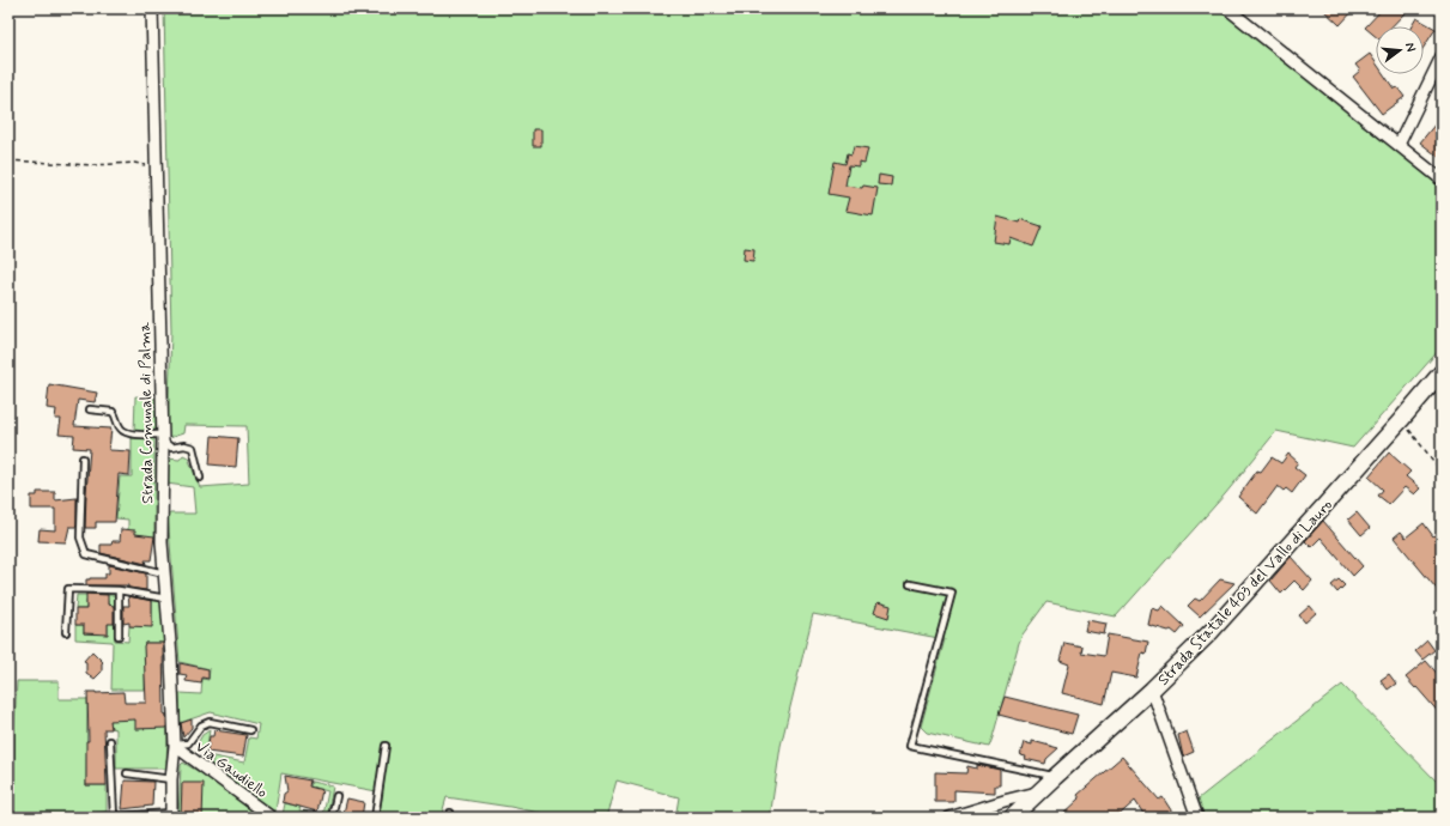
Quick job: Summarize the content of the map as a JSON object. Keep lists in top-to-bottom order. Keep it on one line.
{"streets":{"main road":["Strada Statale 403 del Vallo di Lauro"],"street":["Strada Comunale di Palma","Via Gaudiello"]},"crossings":[["Strada Comunale di Palma","Via Gaudiello"]],"north":"right"}
